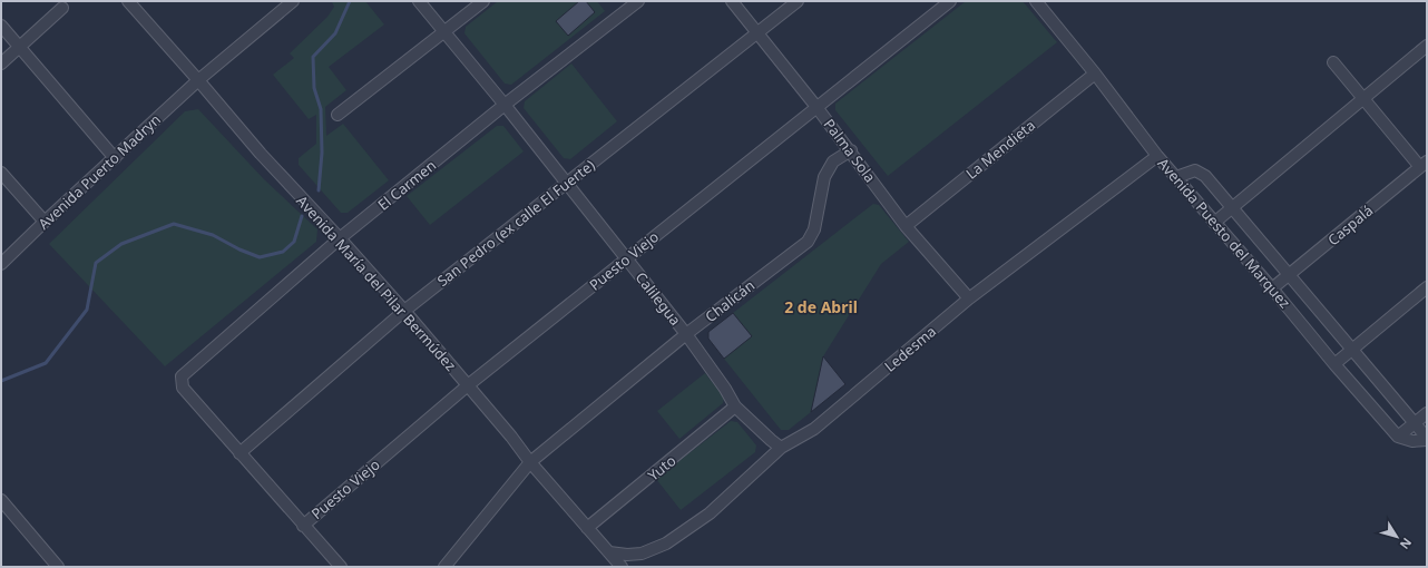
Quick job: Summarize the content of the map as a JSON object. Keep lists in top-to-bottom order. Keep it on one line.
{"streets":{"street":["La Mendieta","Palma Sola","Avenida Puerto Madryn","El Carmen","San Pedro (ex calle El Fuerte)","Caspalá","Avenida Puesto del Marquez","Puesto Viejo","Avenida María del Pilar Bermúdez","Calilegua","Chalicán","Ledesma","Yuto"]},"crossings":[["La Mendieta","Palma Sola"],["La Mendieta","Avenida Puesto del Marquez"],["Palma Sola","San Pedro (ex calle El Fuerte)"],["Palma Sola","Puesto Viejo"],["Palma Sola","Chalicán"],["Palma Sola","Ledesma"],["Avenida Puerto Madryn","Avenida María del Pilar Bermúdez"],["El Carmen","San Pedro (ex calle El Fuerte)"],["El Carmen","Avenida María del Pilar Bermúdez"],["El Carmen","Calilegua"],["San Pedro (ex calle El Fuerte)","Avenida María del Pilar Bermúdez"],["San Pedro (ex calle El Fuerte)","Calilegua"],["Caspalá","Avenida Puesto del Marquez"],["Avenida Puesto del Marquez","Ledesma"],["Puesto Viejo","Avenida María del Pilar Bermúdez"],["Puesto Viejo","Calilegua"],["Avenida María del Pilar Bermúdez","Chalicán"],["Avenida María del Pilar Bermúdez","Ledesma"],["Avenida María del Pilar Bermúdez","Yuto"],["Calilegua","Chalicán"],["Calilegua","Ledesma"],["Calilegua","Yuto"]],"districts":["2 de Abril"],"north":"bottom right"}
